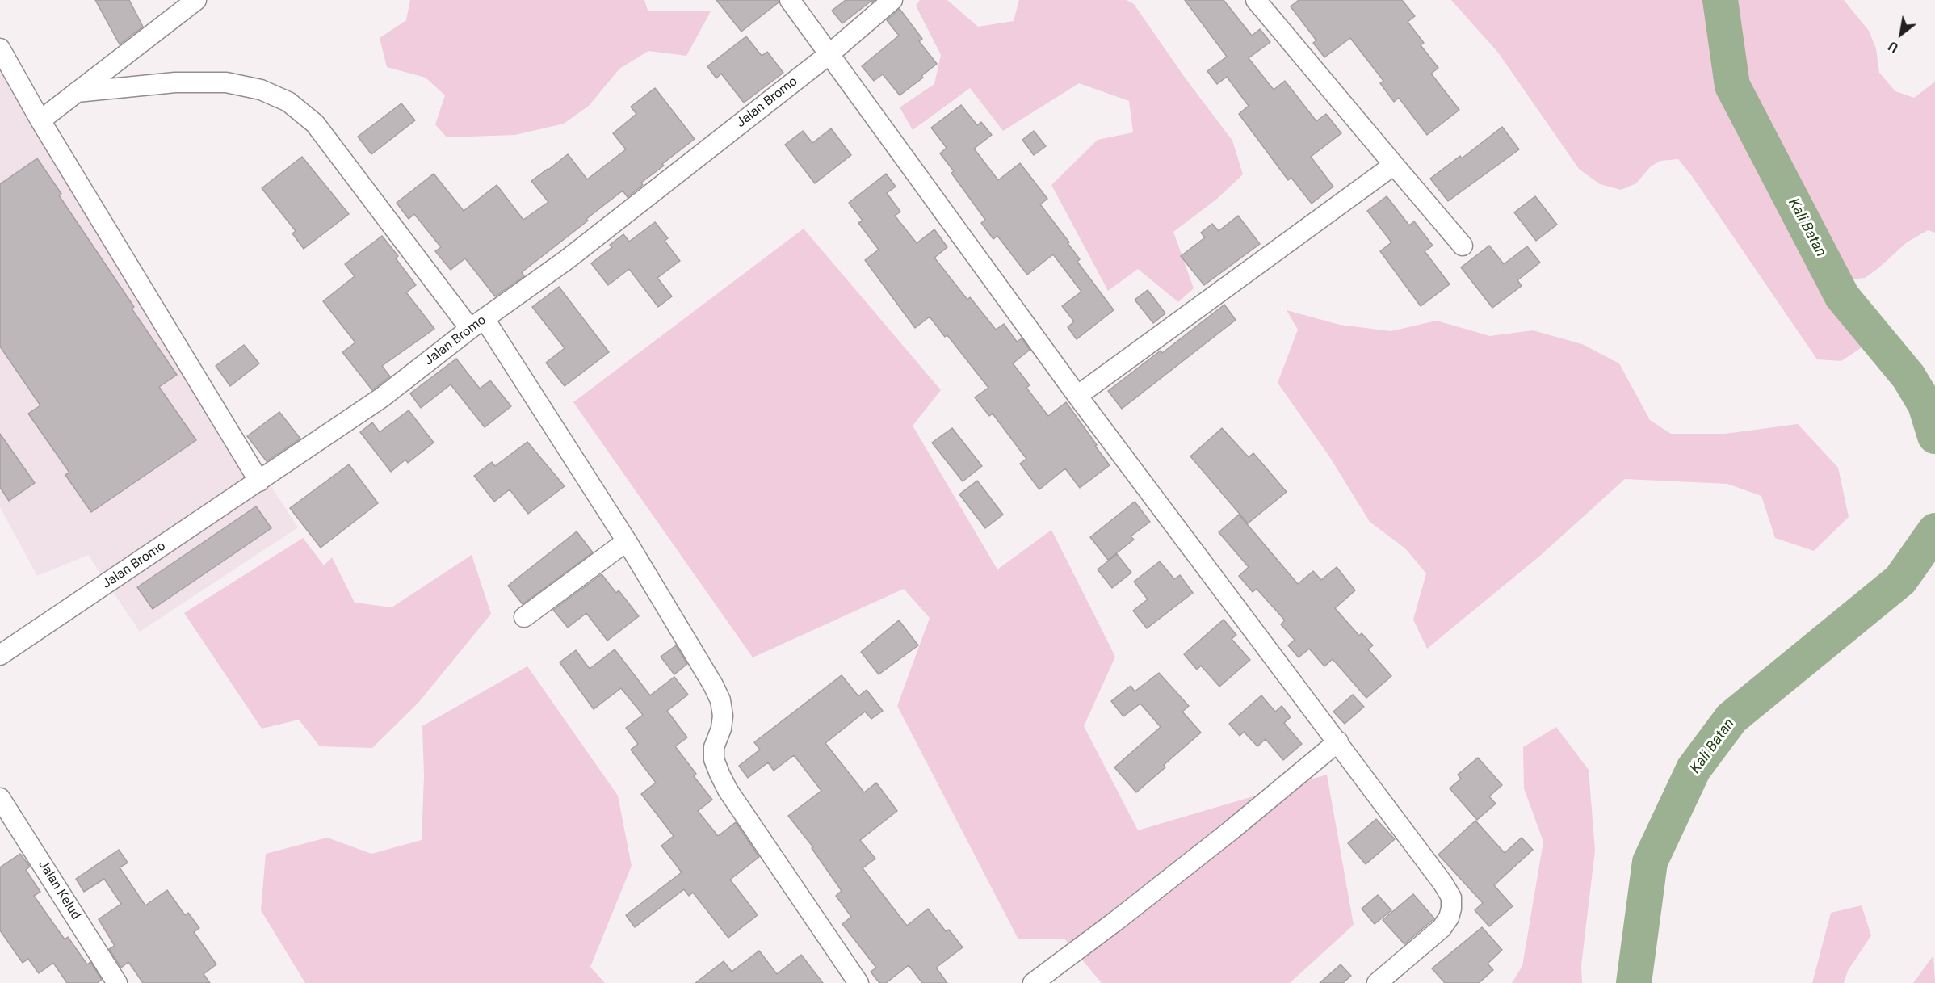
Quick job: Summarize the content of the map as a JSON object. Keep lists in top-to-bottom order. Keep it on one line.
{"streets":{"street":["Jalan Bromo","Jalan Kelud"]},"water":["Kali Batan"],"north":"bottom left"}
